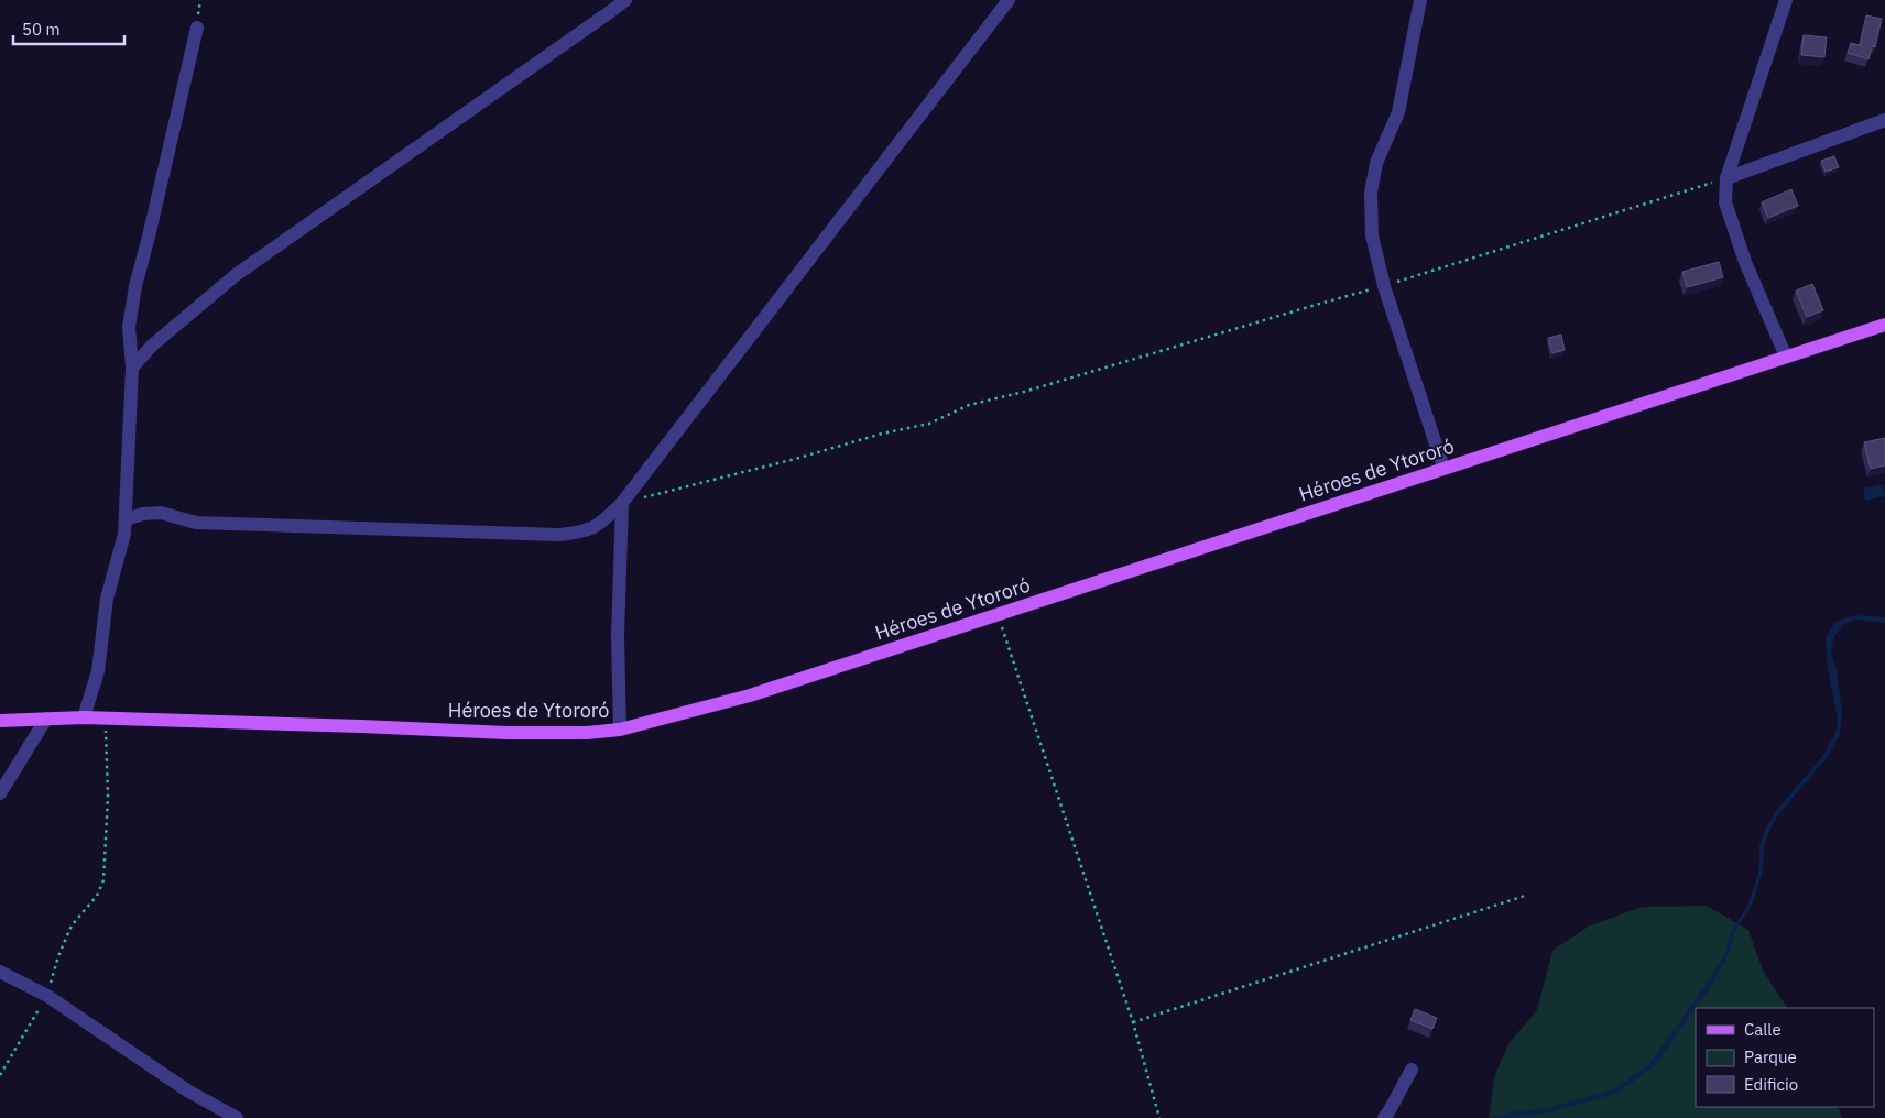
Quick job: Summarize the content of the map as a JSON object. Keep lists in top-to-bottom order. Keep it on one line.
{"streets":{"main road":["Héroes de Ytororó"]},"legend":["Calle","Parque","Edificio"],"scale_bar":"50 m"}
